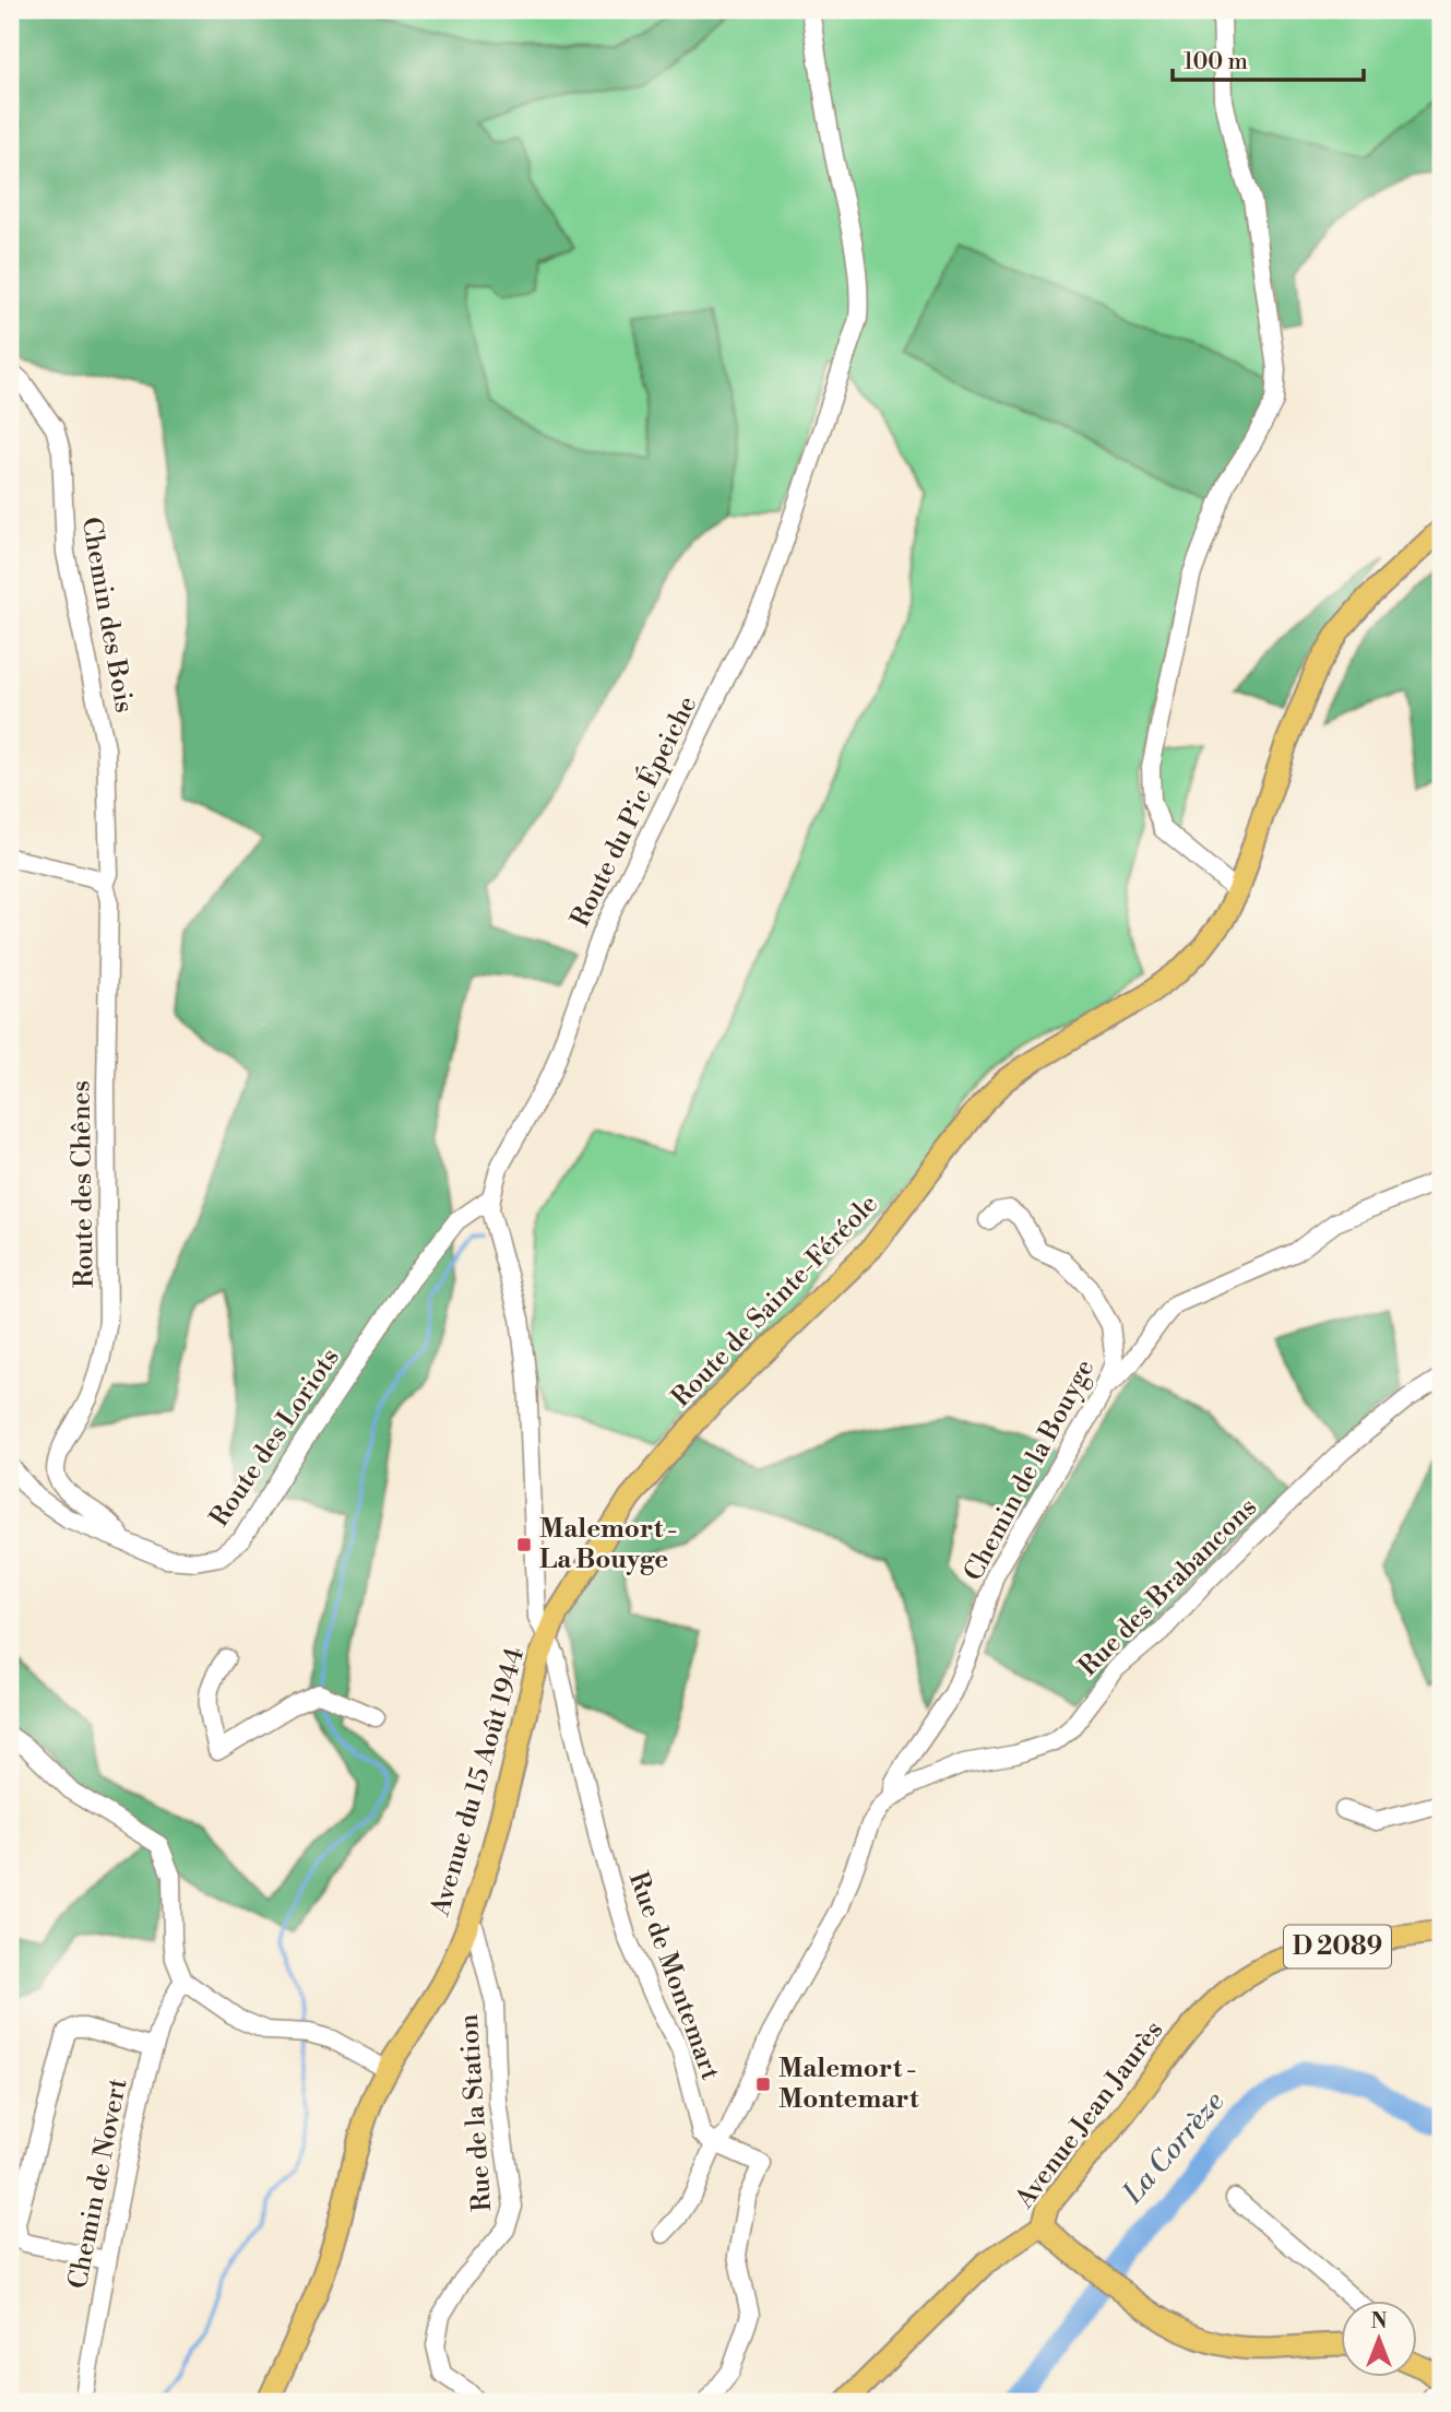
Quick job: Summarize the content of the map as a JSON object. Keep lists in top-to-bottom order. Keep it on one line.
{"streets":{"main road":["Route de Sainte-Féréole","Avenue du 15 Août 1944","D 2089","Avenue Jean Jaurès"],"street":["Chemin des Bois","Route du Pic Épeiche","Route des Chênes","Route des Loriots","Chemin de la Bouyge","Rue des Brabancons","Rue de Montemart","Rue de la Station","Chemin de Novert"]},"crossings":[["Chemin des Bois","Route des Chênes"],["Route du Pic Épeiche","Route de Sainte-Féréole"],["Route du Pic Épeiche","Route des Loriots"],["Route du Pic Épeiche","Avenue du 15 Août 1944"],["Route du Pic Épeiche","Rue de Montemart"],["Route des Chênes","Route des Loriots"],["Route de Sainte-Féréole","Avenue du 15 Août 1944"],["Route de Sainte-Féréole","Rue de Montemart"],["Chemin de la Bouyge","Rue des Brabancons"],["Rue des Brabancons","Rue de Montemart"],["Avenue du 15 Août 1944","Rue de Montemart"],["Avenue du 15 Août 1944","Rue de la Station"]],"water":["La Corrèze"],"places":{"transit":["Malemort - La Bouyge","Malemort - Montemart"]},"scale_bar":"100 m","north":"top"}
